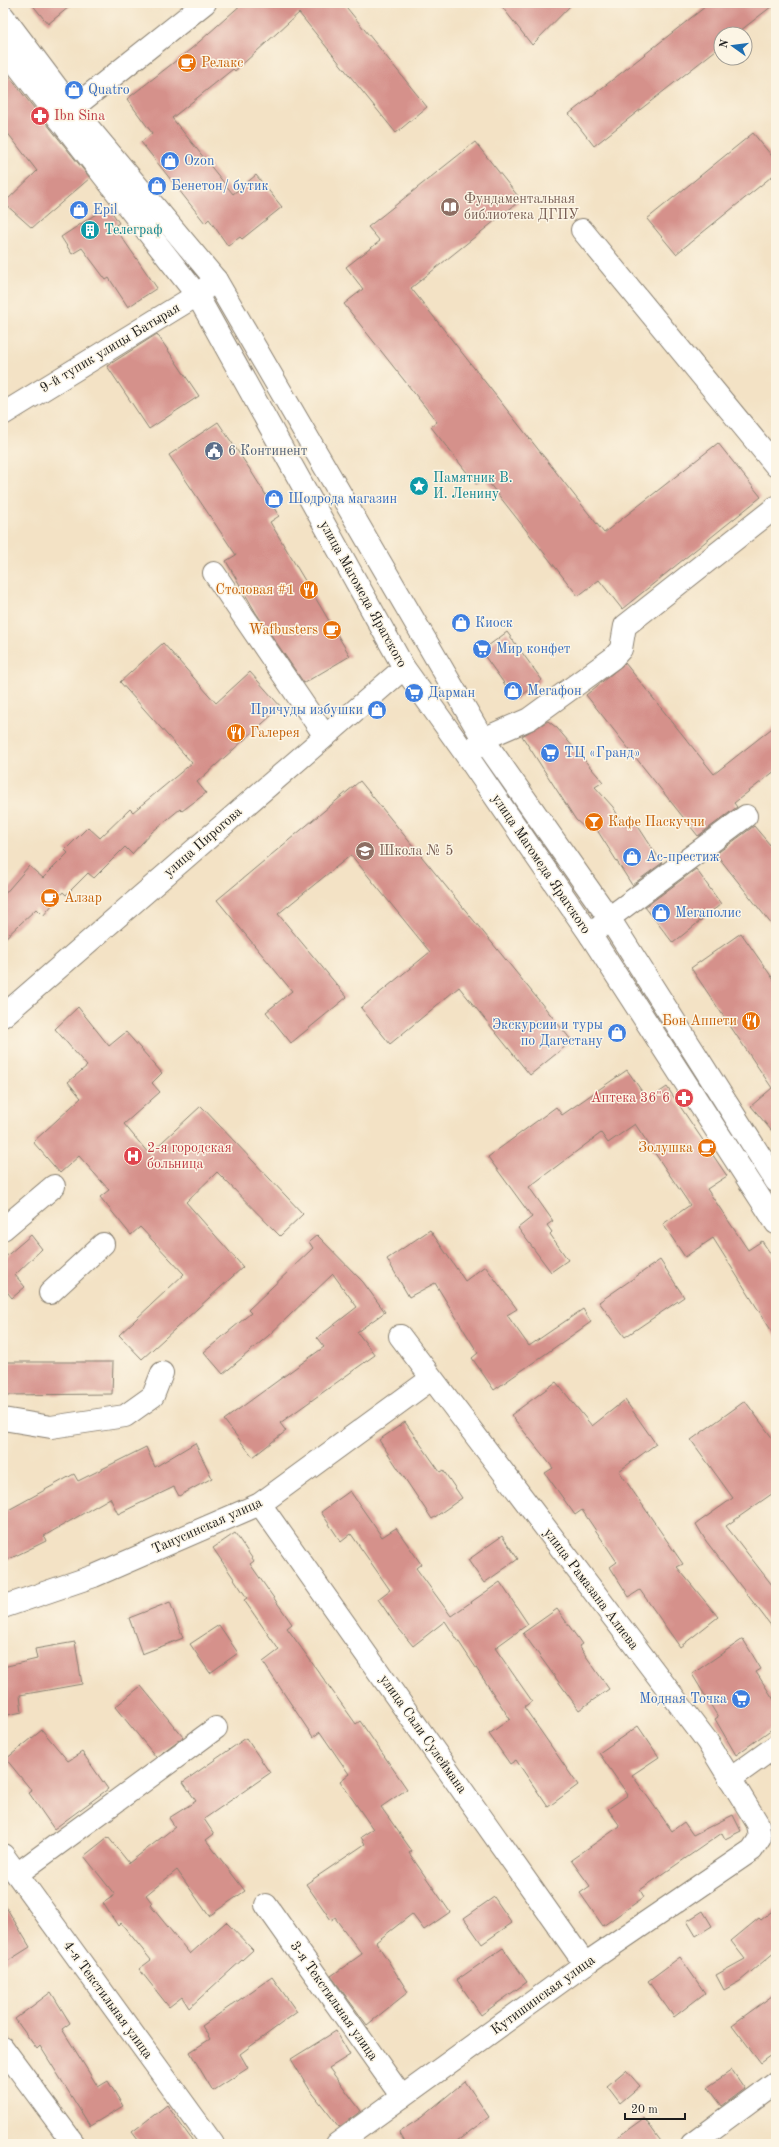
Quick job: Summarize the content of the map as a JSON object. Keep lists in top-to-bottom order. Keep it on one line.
{"streets":{"street":["9-й тупик улицы Батырая","улица Магомеда Ярагского","улица Пирогова","Танусинская улица","улица Рамазана Алиева","улица Сали Сулеймана","Кутишинская улица","4-я Текстильная улица","3-я Текстильная улица"]},"crossings":[["9-й тупик улицы Батырая","улица Магомеда Ярагского"],["улица Магомеда Ярагского","улица Пирогова"],["Танусинская улица","улица Рамазана Алиева"],["Танусинская улица","улица Сали Сулеймана"],["улица Рамазана Алиева","Кутишинская улица"],["улица Сали Сулеймана","Кутишинская улица"],["Кутишинская улица","3-я Текстильная улица"]],"places":{"cafe":["Релакс","Wafbusters","Алзар","Золушка"],"shop":["Quatro","Ozon","Бенетон/ бутик","Epil","Шодрода магазин","Киоск","Мегафон","Причуды избушки","Ас-престиж","Мегаполис","Экскурсии и туры по Дагестану"],"pharmacy":["Ibn Sina","Аптека 36\"6"],"library":["Фундаментальная библиотека ДГПУ"],"building":["Телеграф"],"public building":["6 Континент"],"place":["Памятник В. И. Ленину"],"restaurant":["Столовая #1","Галерея","Бон Аппети"],"supermarket":["Мир конфет","Дарман","ТЦ «Гранд»","Модная Точка"],"bar":["Кафе Паскуччи"],"school or university":["Школа № 5"],"hospital":["2-я городская больница"]},"scale_bar":"20 m","north":"left"}
